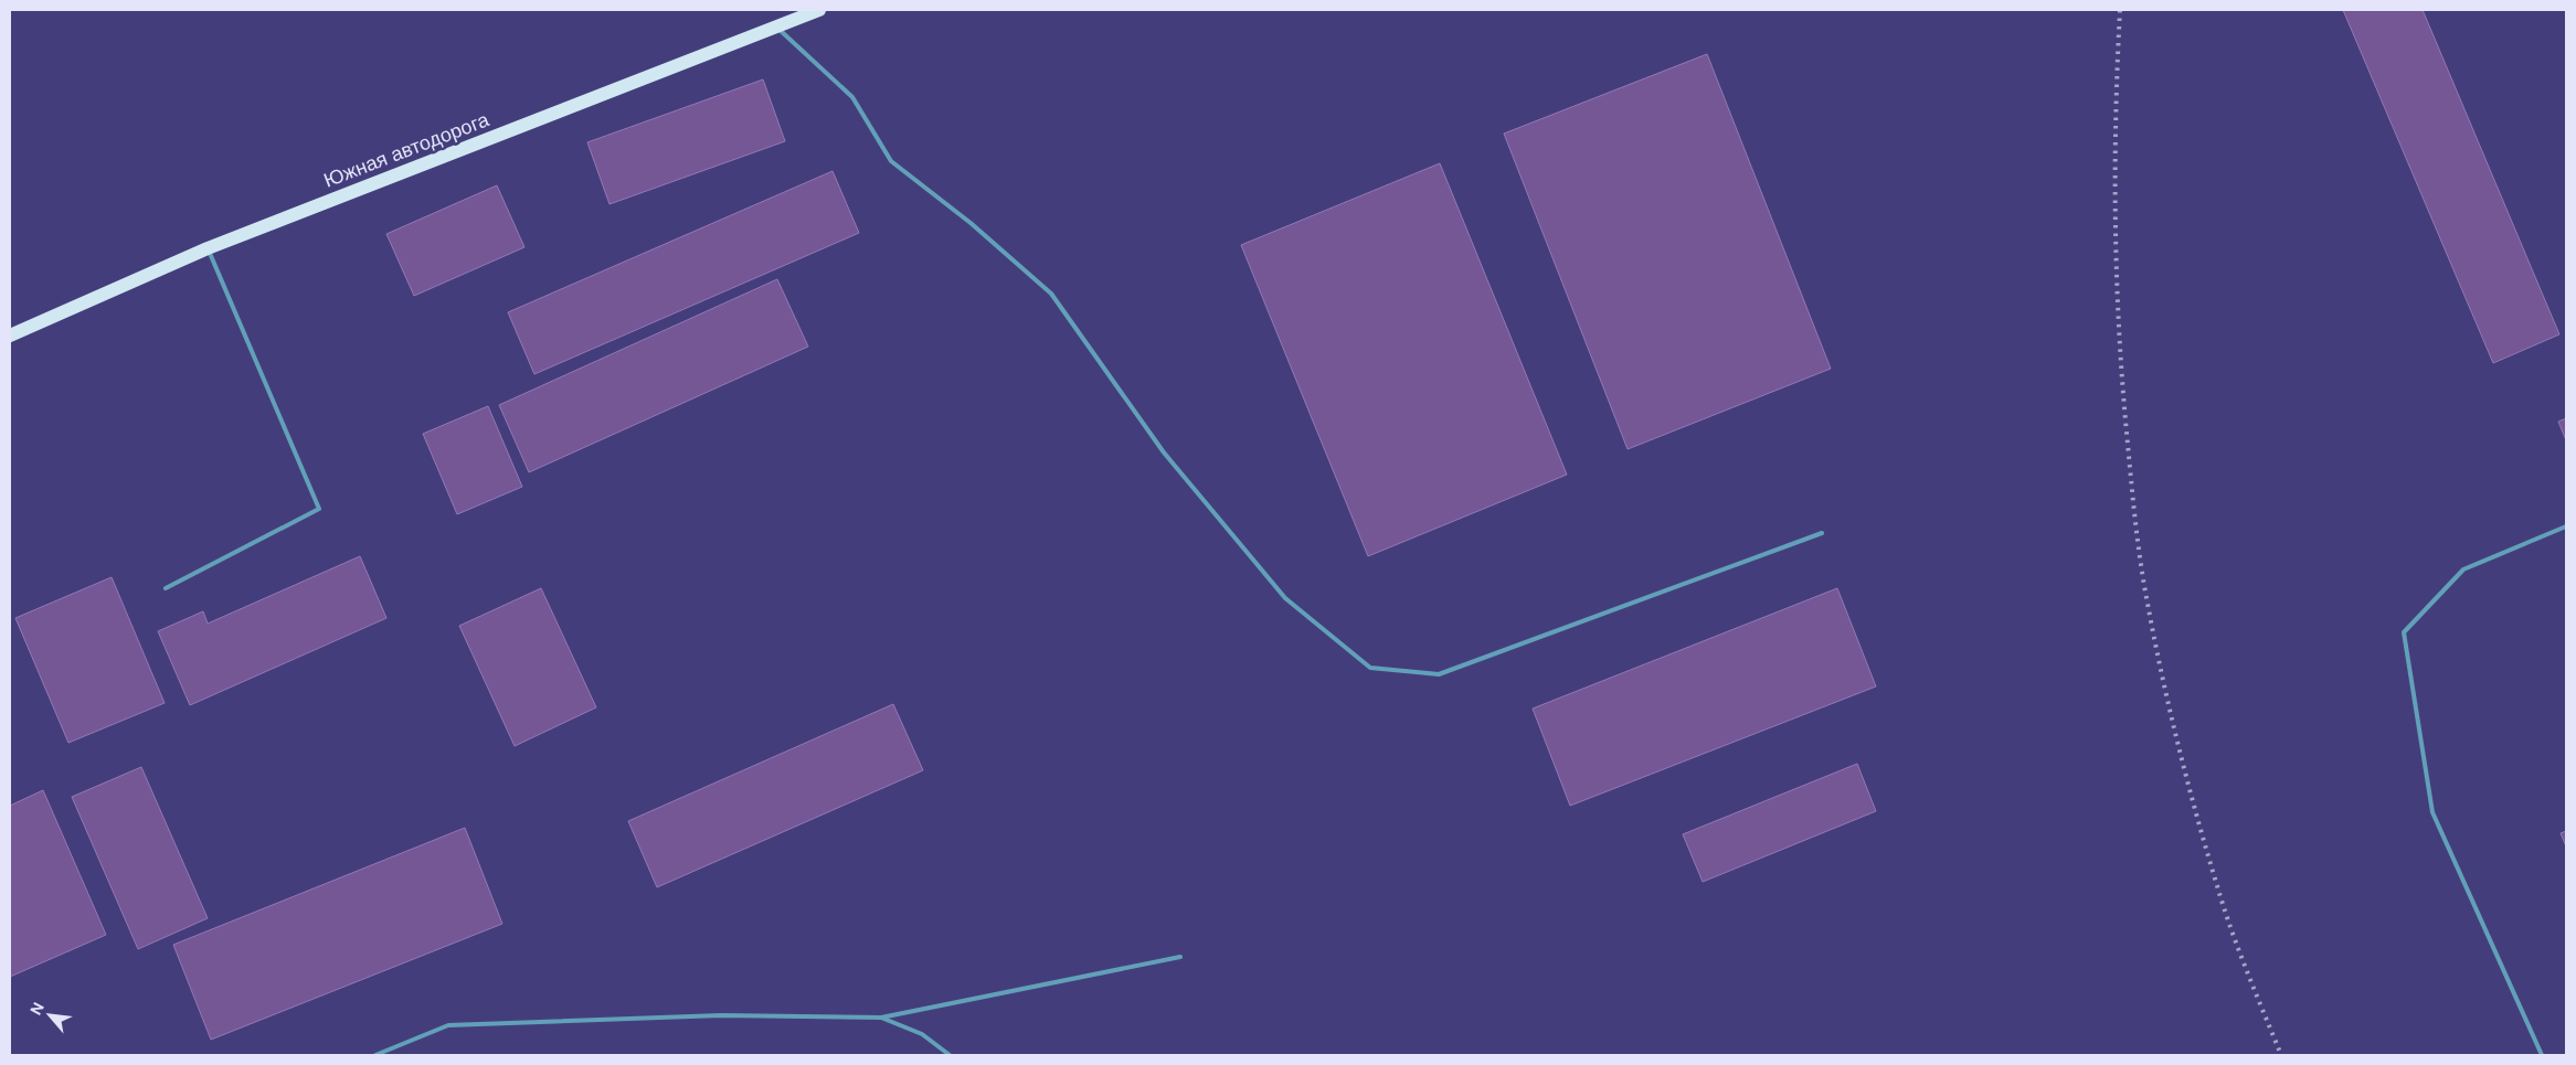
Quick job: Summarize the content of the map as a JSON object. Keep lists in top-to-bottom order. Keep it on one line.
{"streets":{"main road":["Южная автодорога"]},"north":"top left"}
